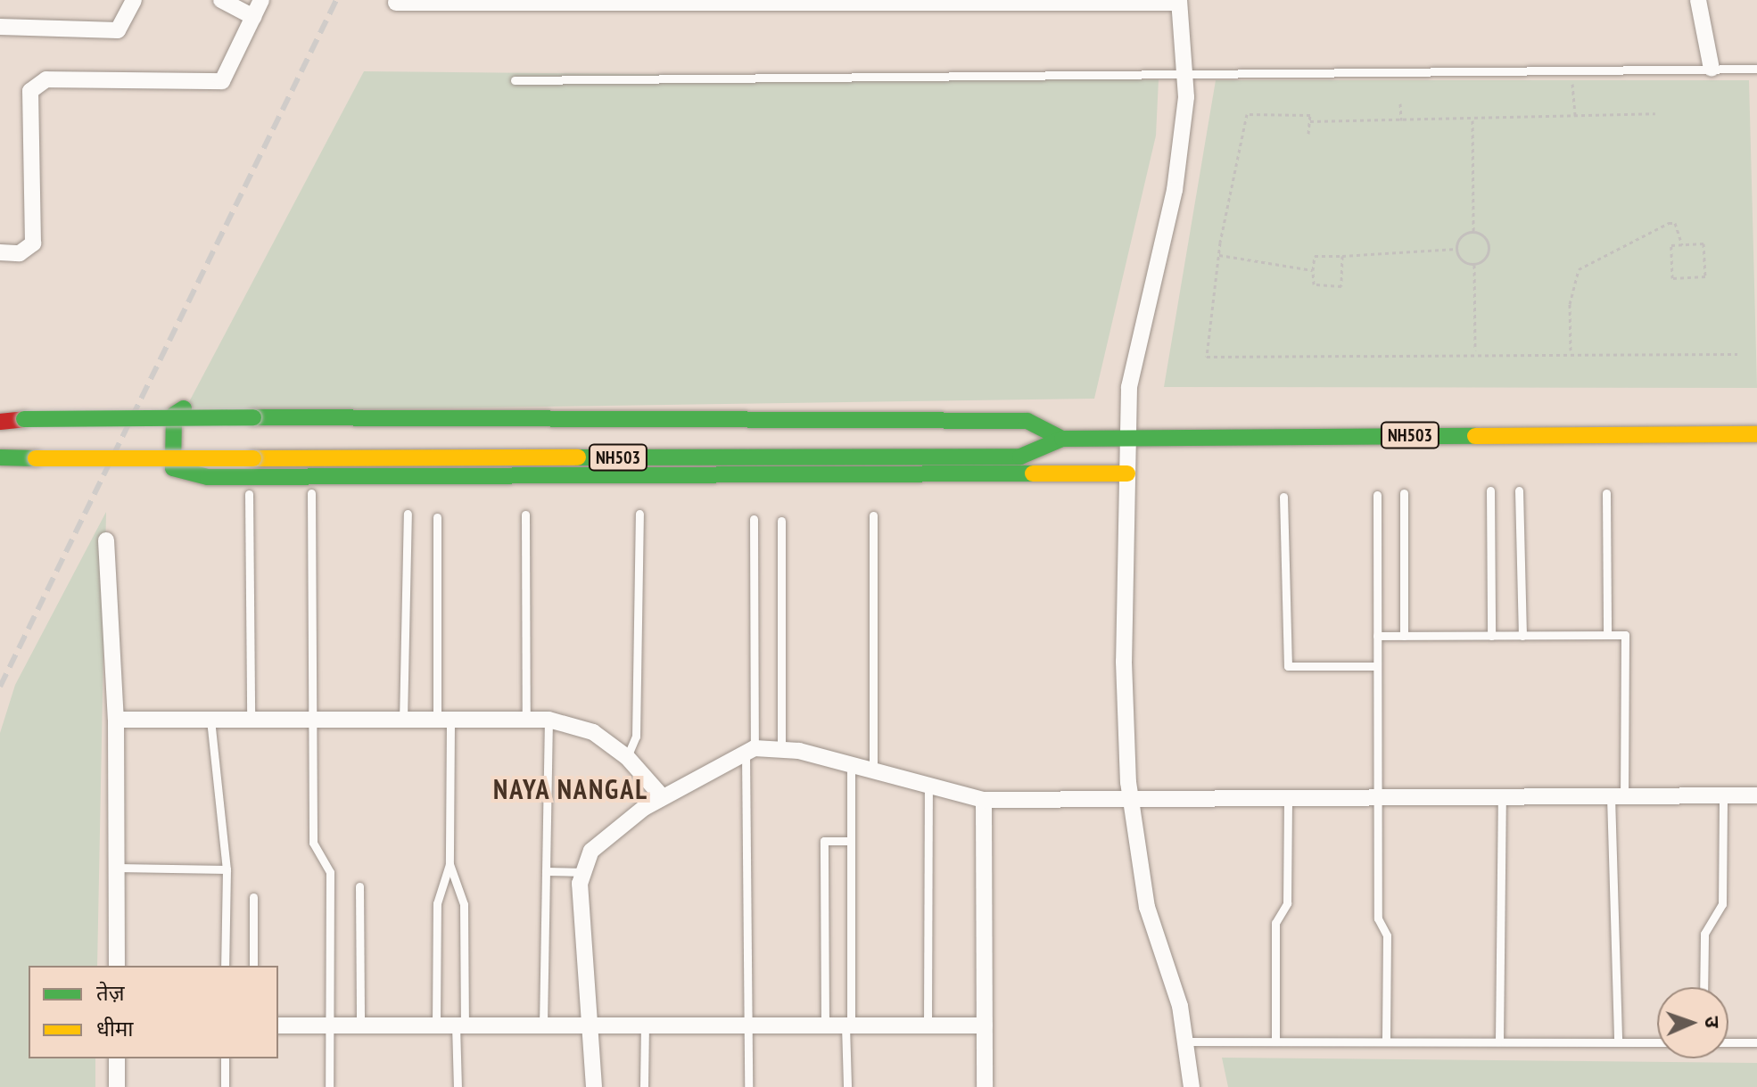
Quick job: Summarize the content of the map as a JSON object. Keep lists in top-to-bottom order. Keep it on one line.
{"streets":{"main road":["NH503"]},"districts":["NAYA NANGAL"],"legend":["तेज़","धीमा"],"north":"right"}
